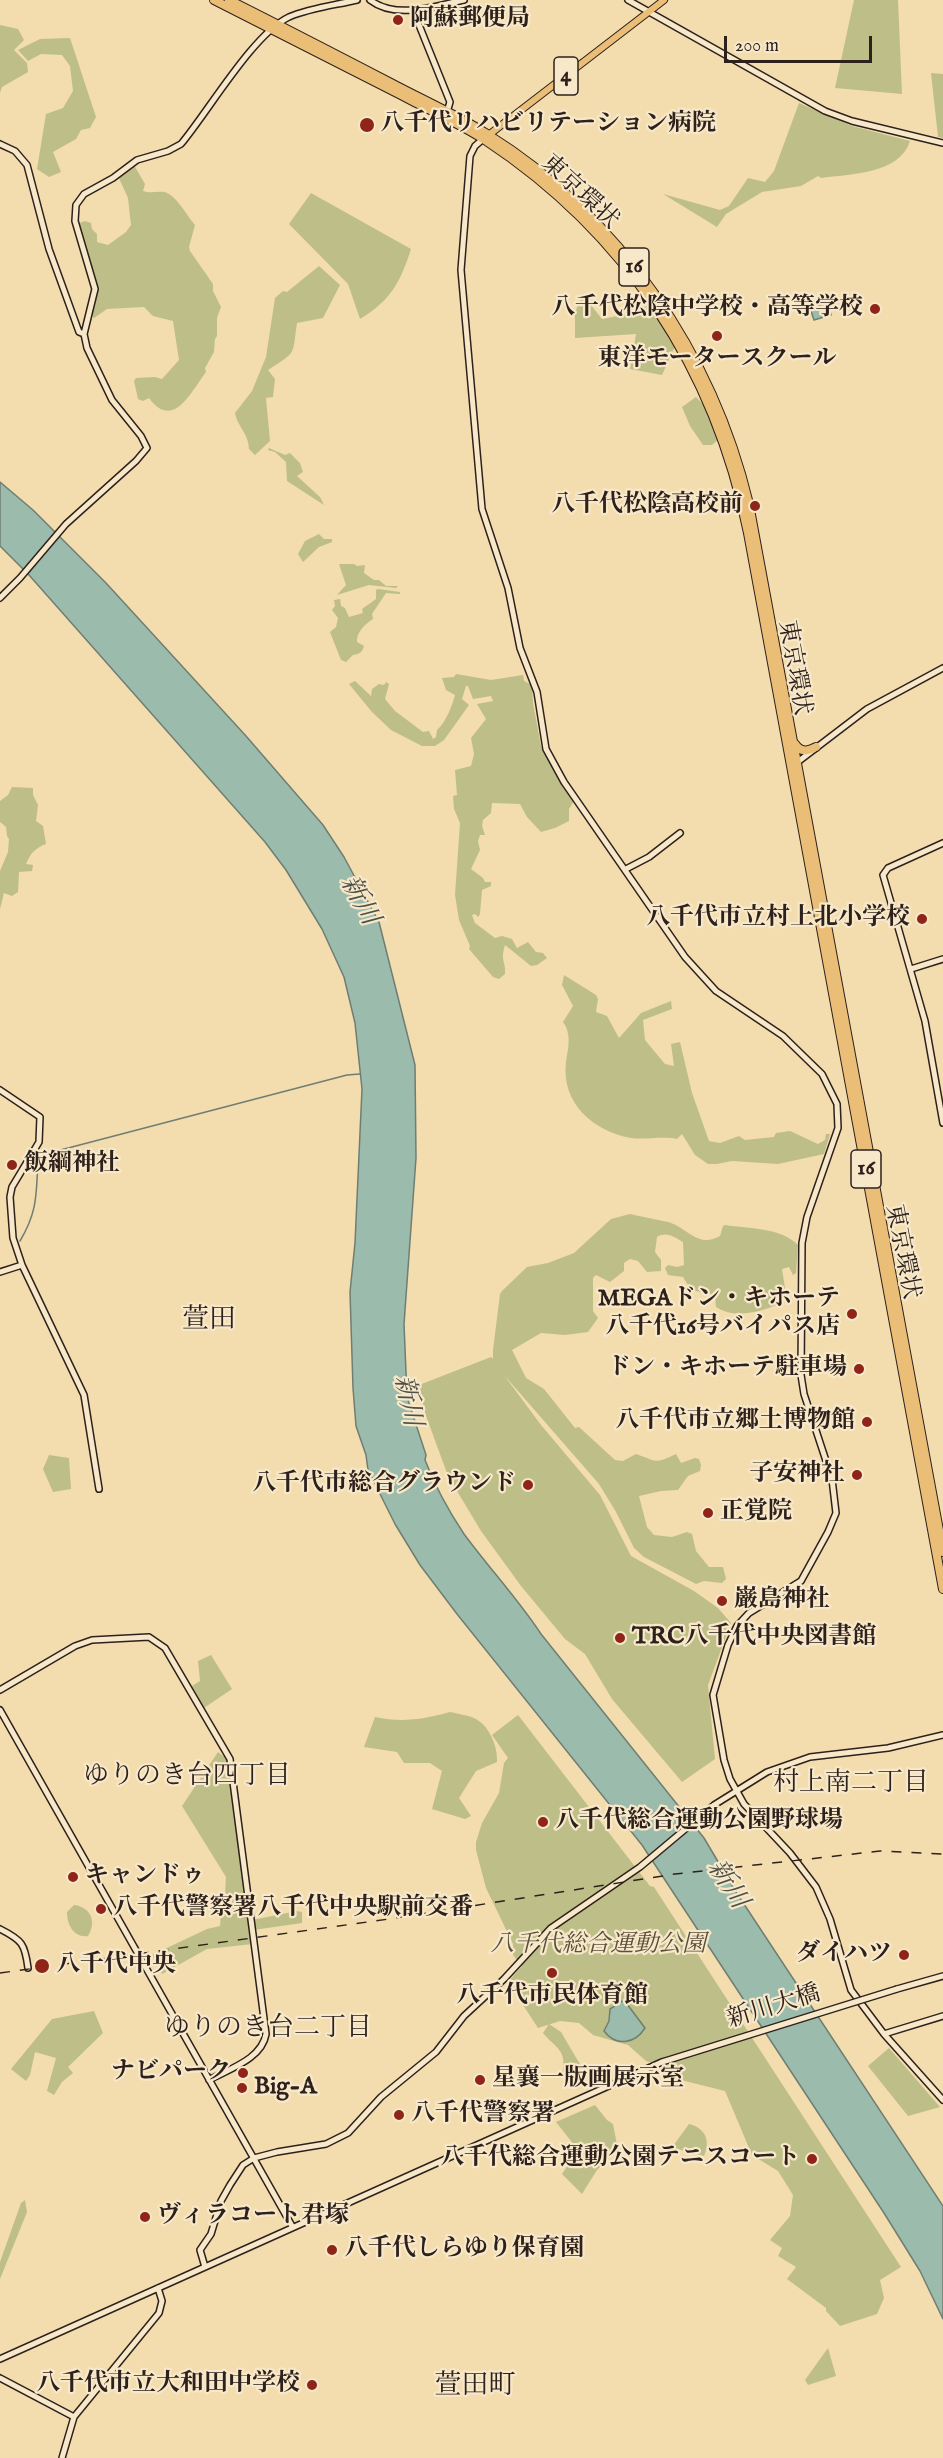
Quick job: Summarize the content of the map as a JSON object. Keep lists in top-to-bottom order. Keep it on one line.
{"streets":{"highway":["東京環状","16"],"main road":["4"],"street":["新川大橋"]},"crossings":[["4","東京環状"]],"districts":["萱田","ゆりのき台四丁目","村上南二丁目","ゆりのき台二丁目","萱田町"],"water":["新川"],"parks":["八千代総合運動公園"],"places":["阿蘇郵便局","八千代リハビリテーション病院","八千代松陰中学校・高等学校","東洋モータースクール","八千代松陰高校前","八千代市立村上北小学校","飯綱神社","MEGAドン・キホーテ 八千代16号バイパス店","ドン・キホーテ駐車場","八千代市立郷土博物館","子安神社","八千代市総合グラウンド","正覚院","巌島神社","TRC八千代中央図書館","八千代総合運動公園野球場","キャンドゥ","八千代警察署八千代中央駅前交番","ダイハツ","八千代中央","八千代市民体育館","ナビパーク","星襄一版画展示室","Big-A","八千代警察署","八千代総合運動公園テニスコート","ヴィラコート君塚","八千代しらゆり保育園","八千代市立大和田中学校"],"scale_bar":"200 m"}
